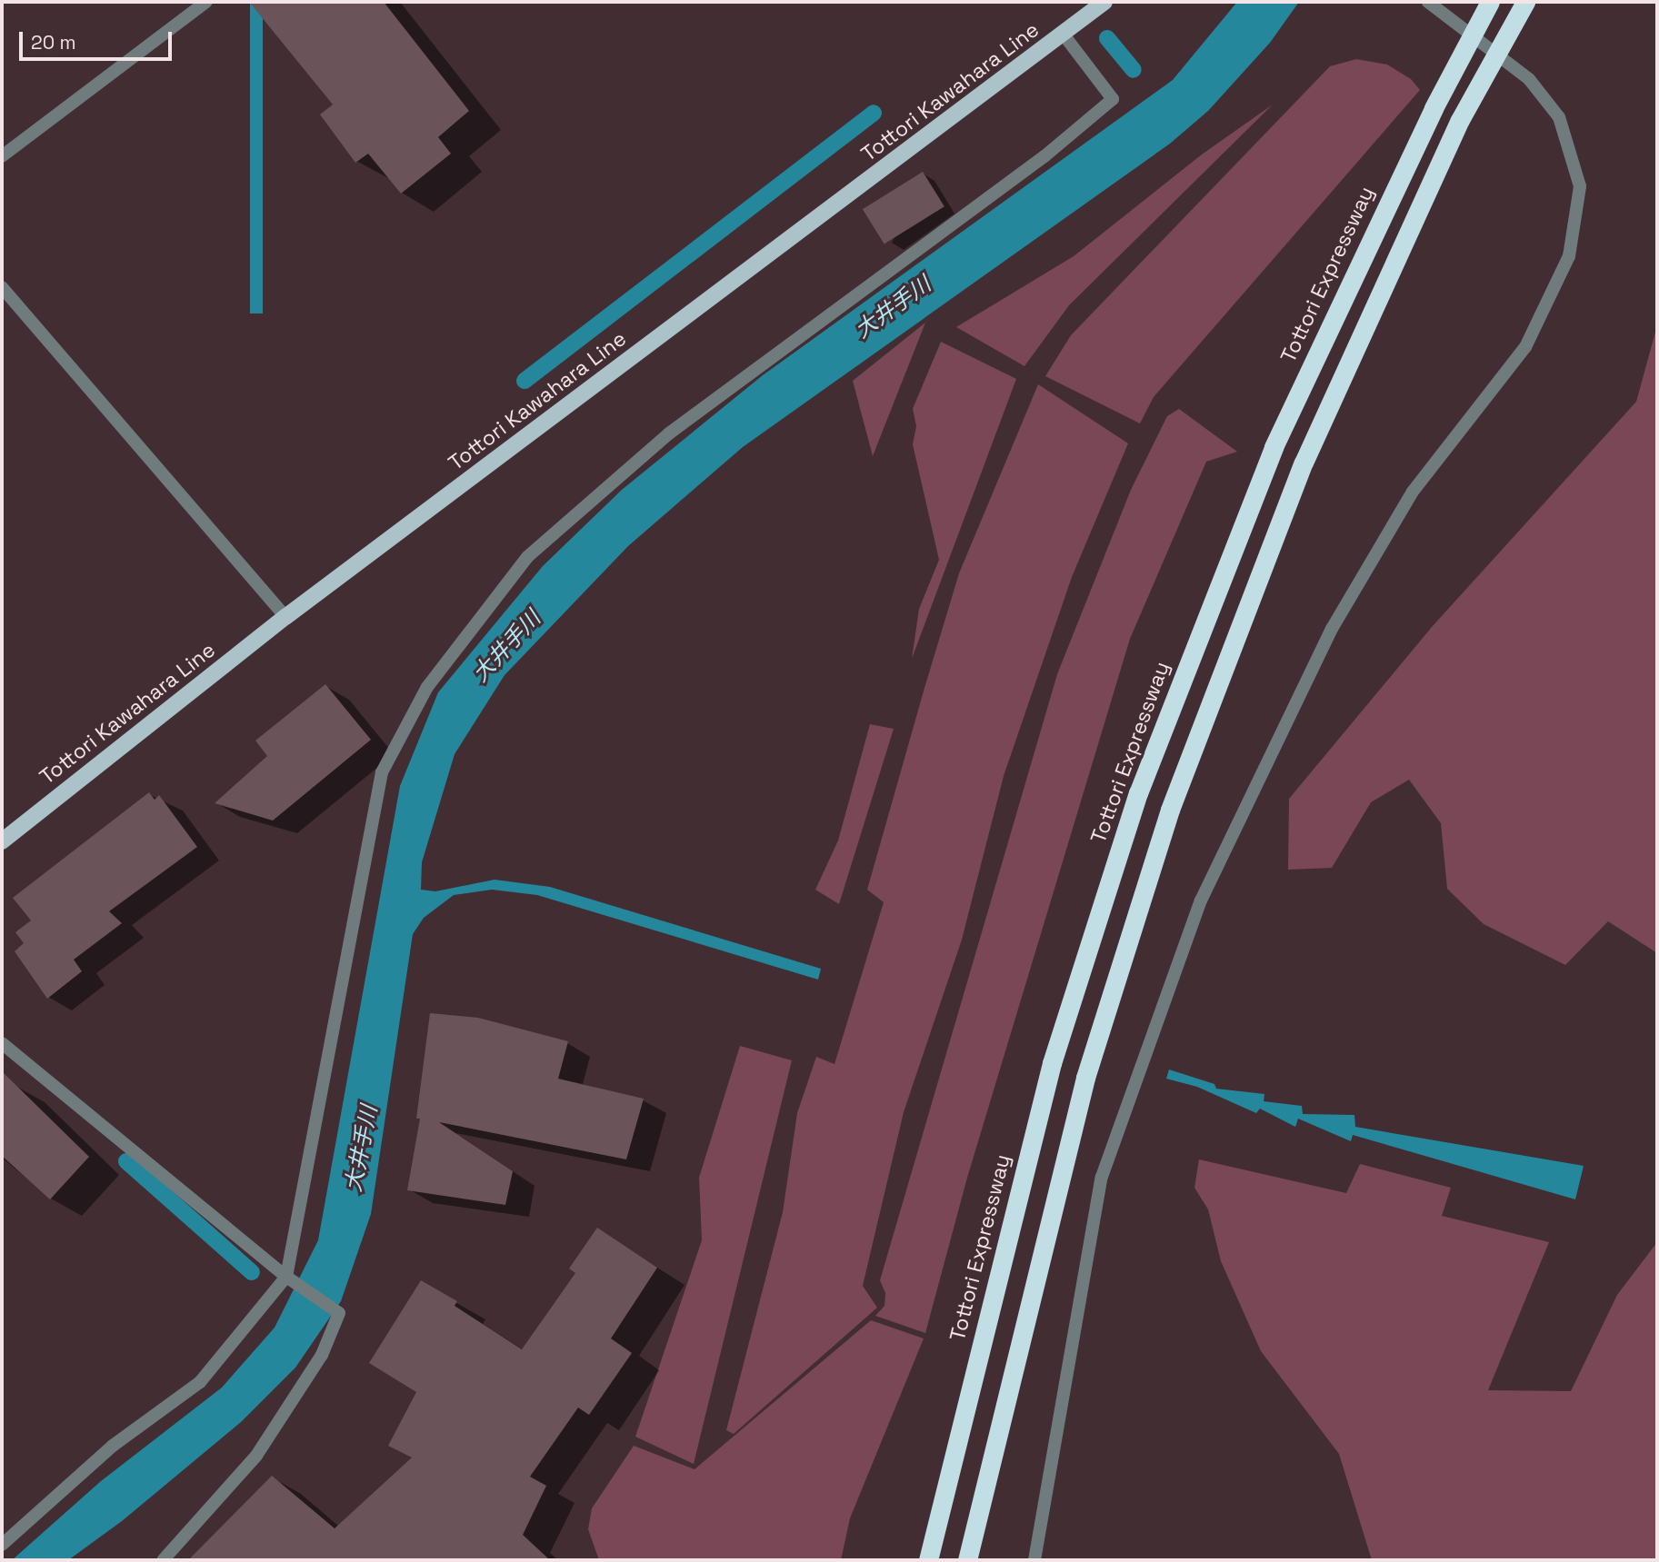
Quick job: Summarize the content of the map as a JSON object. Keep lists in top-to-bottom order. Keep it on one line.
{"streets":{"highway":["Tottori Expressway"],"main road":["Tottori Kawahara Line"]},"water":["大井手川"],"scale_bar":"20 m"}
